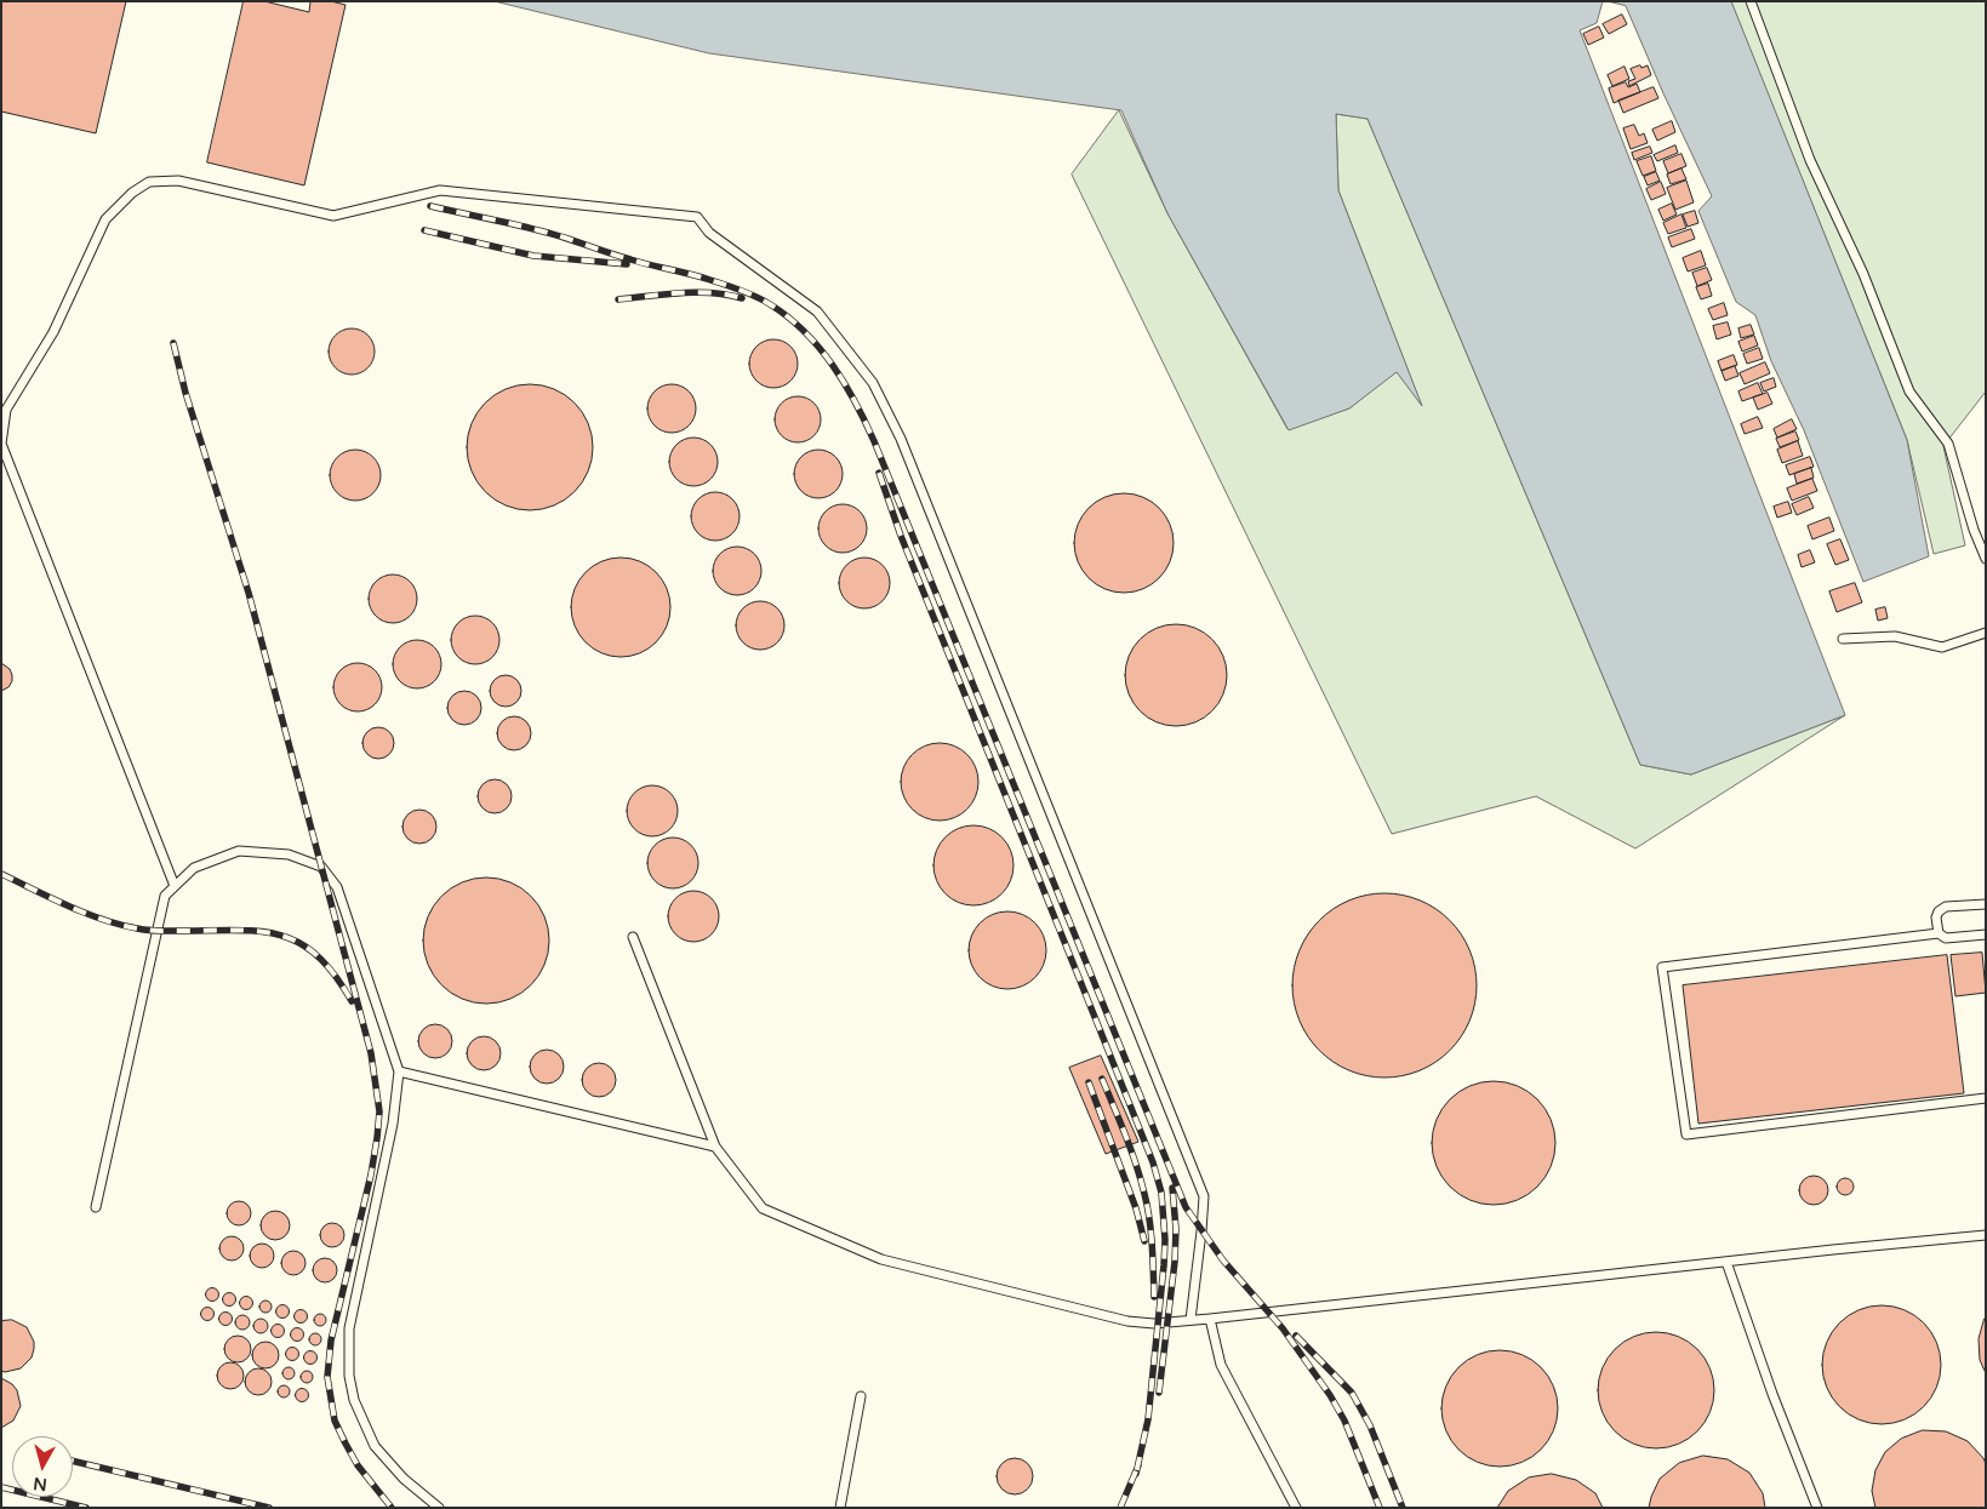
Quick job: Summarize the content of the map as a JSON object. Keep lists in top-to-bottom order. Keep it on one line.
{"north":"bottom"}
